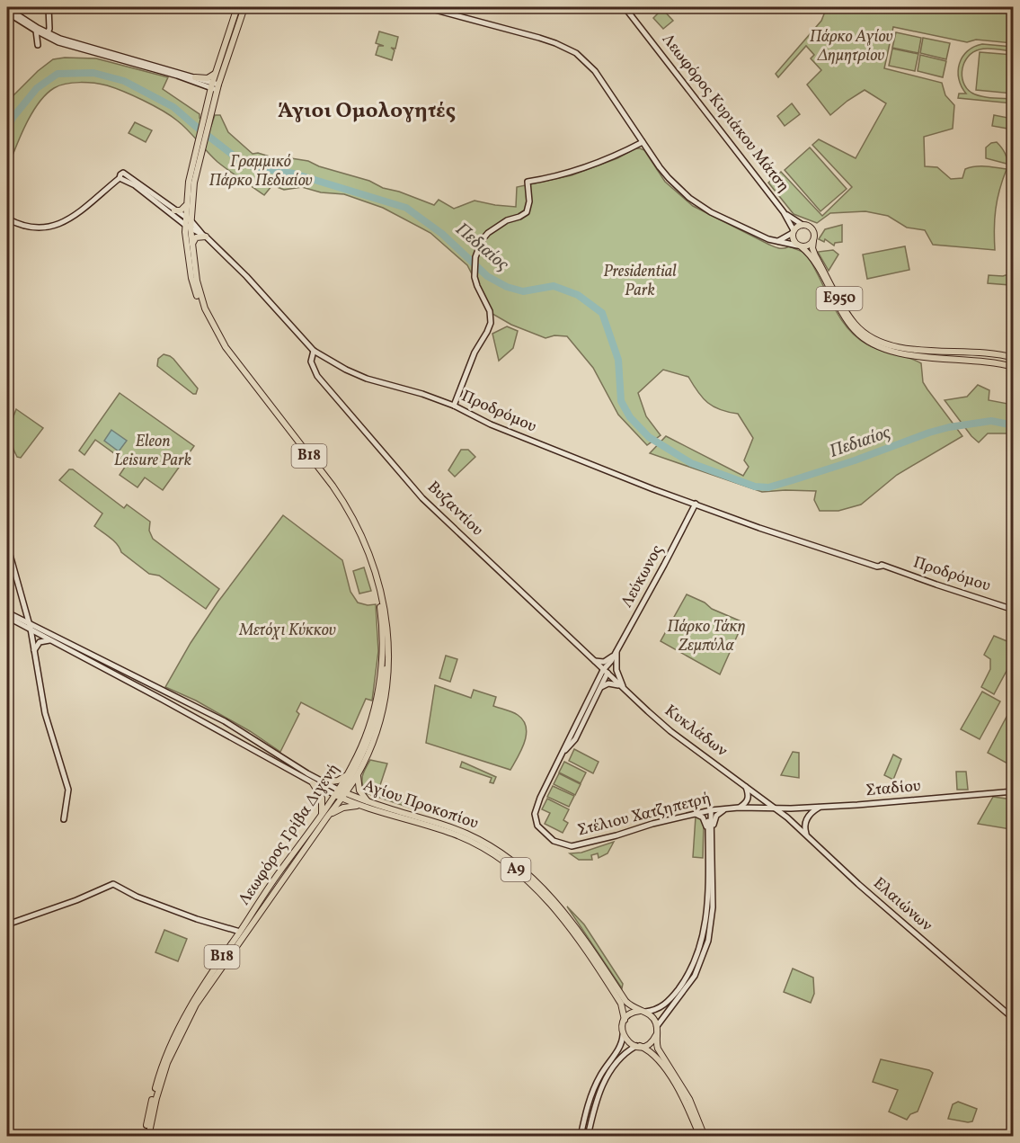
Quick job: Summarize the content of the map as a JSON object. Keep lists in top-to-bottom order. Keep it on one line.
{"streets":{"main road":["Λεωφόρος Κυριάκου Μάτση","E950","Προδρόμου","B18","Βυζαντίου","Λεύκωνος","Κυκλάδων","Σταδίου","Αγίου Προκοπίου","Στέλιου Χατζηπετρή","Λεωφόρος Γρίβα Διγενή","A9","Ελαιώνων"]},"crossings":[["Λεωφόρος Κυριάκου Μάτση","E950"],["Προδρόμου","Βυζαντίου"],["Προδρόμου","Λεύκωνος"],["Προδρόμου","Λεωφόρος Γρίβα Διγενή"],["Βυζαντίου","Λεύκωνος"],["Βυζαντίου","Κυκλάδων"],["Λεύκωνος","Κυκλάδων"],["Κυκλάδων","Σταδίου"],["Κυκλάδων","Στέλιου Χατζηπετρή"],["Κυκλάδων","Ελαιώνων"],["Σταδίου","Στέλιου Χατζηπετρή"],["Σταδίου","Ελαιώνων"],["Αγίου Προκοπίου","Λεωφόρος Γρίβα Διγενή"],["Αγίου Προκοπίου","A9"],["Στέλιου Χατζηπετρή","Ελαιώνων"]],"districts":["Άγιοι Ομολογητές"],"water":["Πεδιαίος"],"parks":["Πάρκο Αγίου Δημητρίου","Γραμμικό Πάρκο Πεδιαίου","Presidential Park","Eleon Leisure Park","Πάρκο Τάκη Ζεμπύλα","Μετόχι Κύκκου"]}
